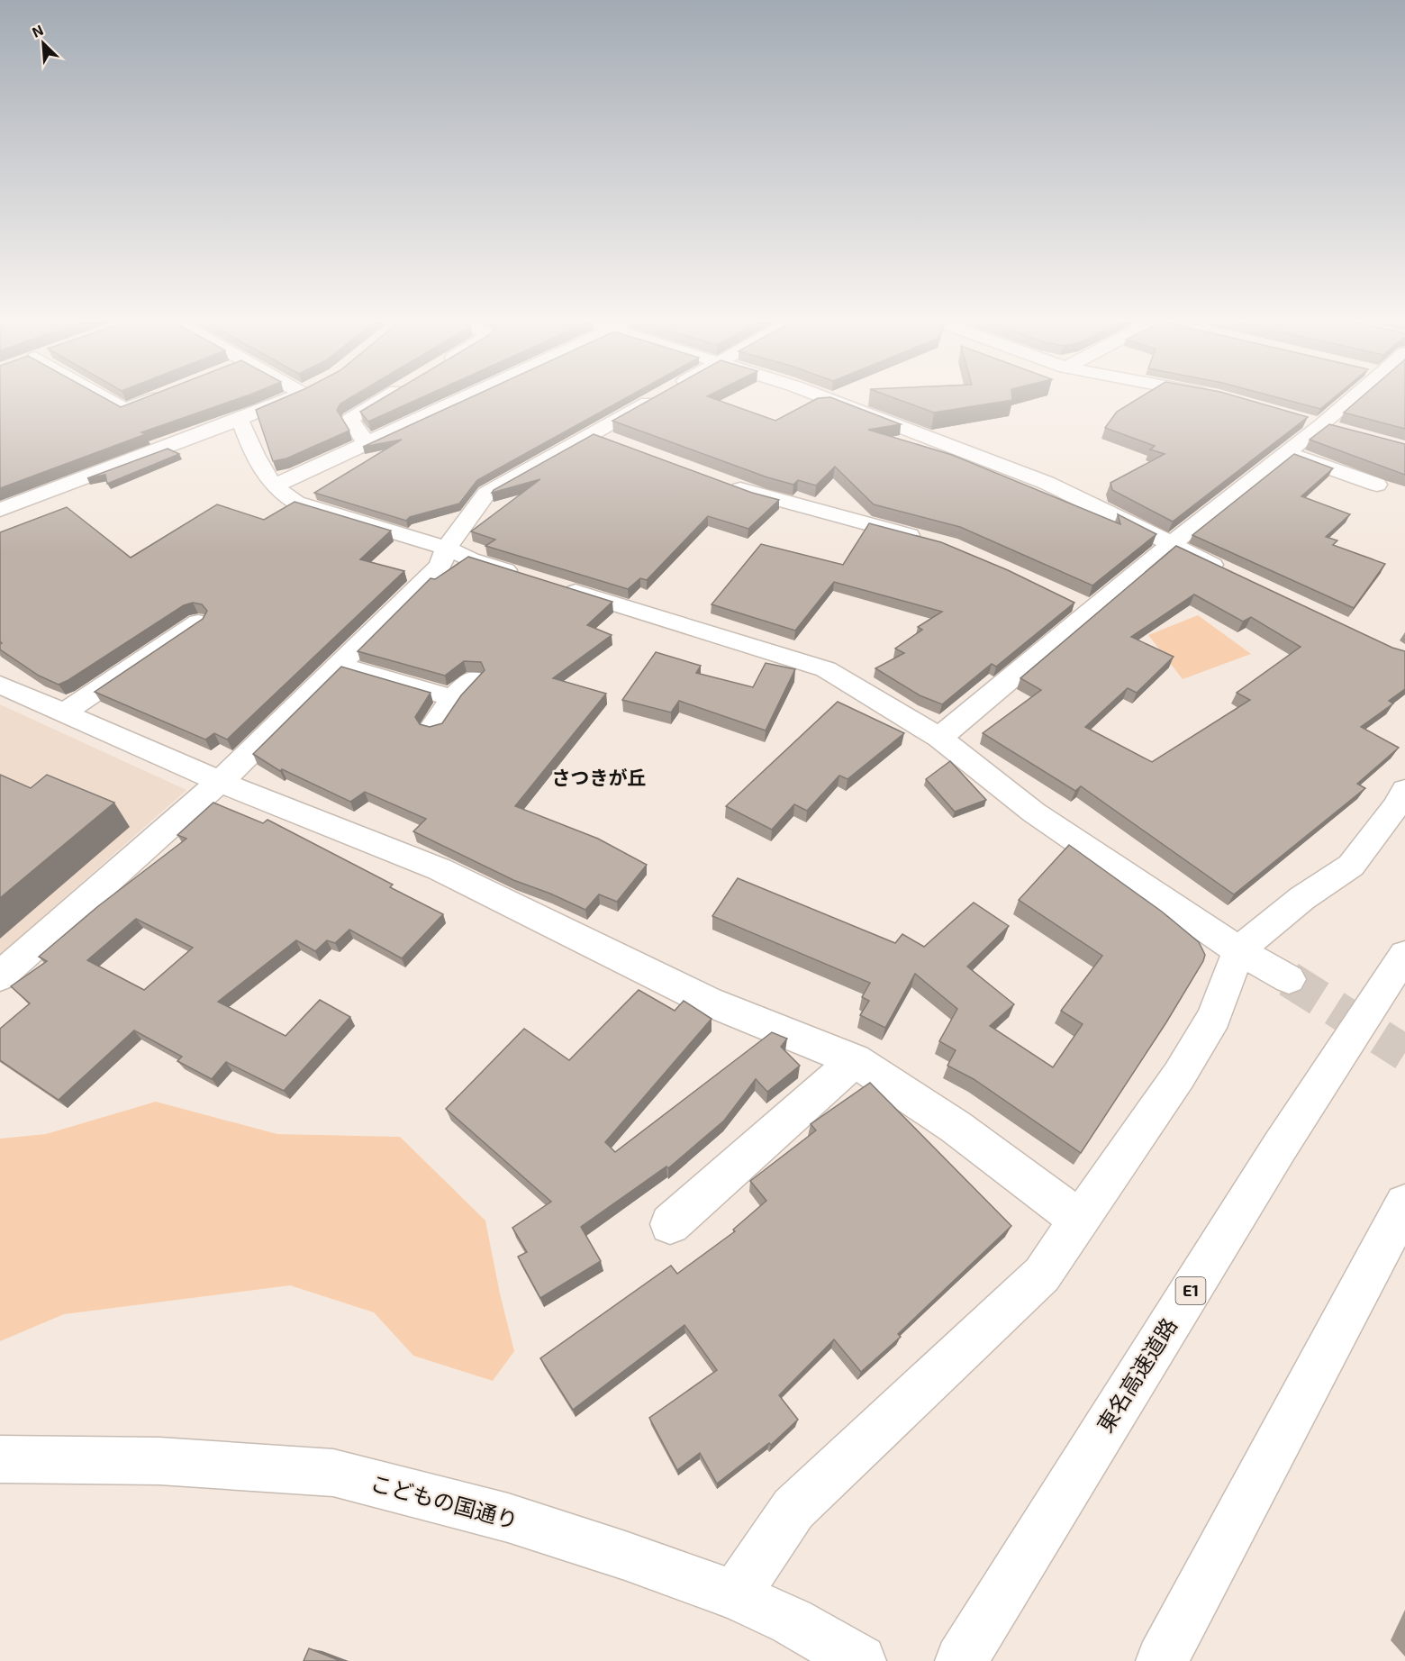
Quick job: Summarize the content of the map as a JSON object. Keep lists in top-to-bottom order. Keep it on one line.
{"streets":{"main road":["E1","東名高速道路","こどもの国通り"]},"districts":["さつきが丘"],"north":"top left"}
